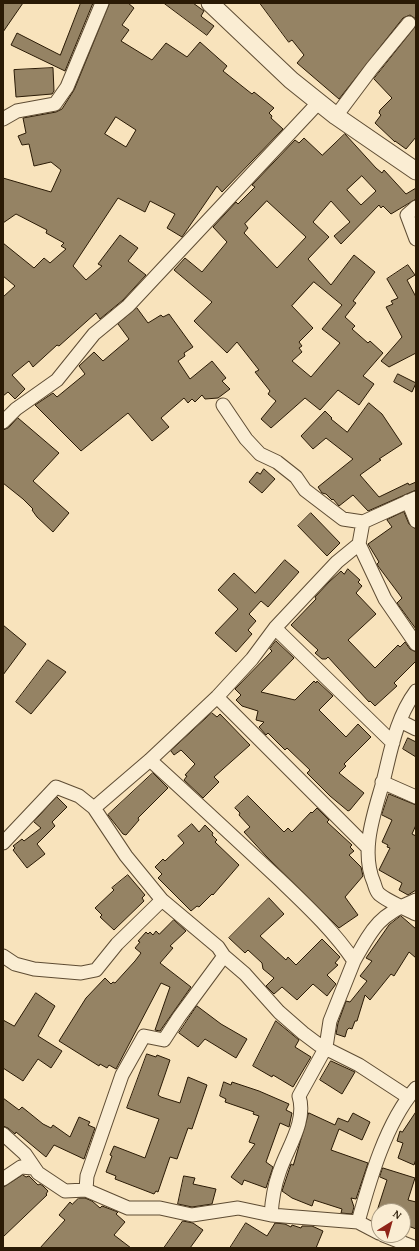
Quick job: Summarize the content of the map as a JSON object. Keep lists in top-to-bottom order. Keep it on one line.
{"north":"top right"}
